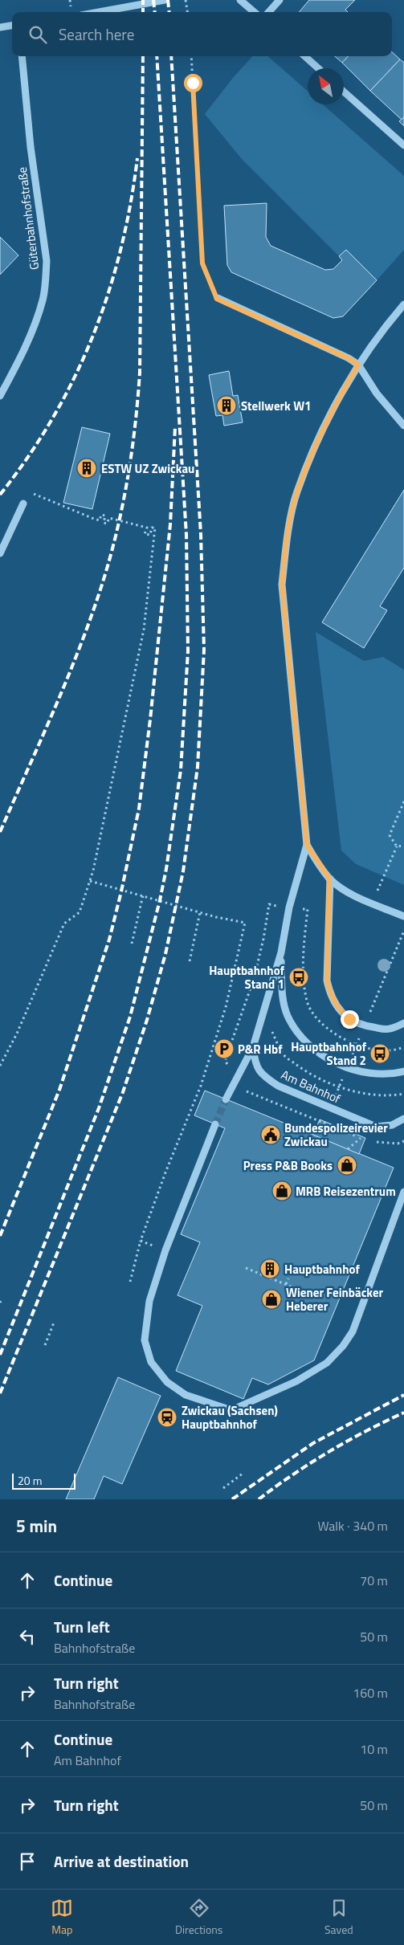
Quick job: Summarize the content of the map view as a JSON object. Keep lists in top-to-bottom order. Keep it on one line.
{"streets":{"street":["Güterbahnhofstraße","Am Bahnhof"]},"places":{"building":["Stellwerk W1","ESTW UZ Zwickau","Hauptbahnhof"],"bus stop":["Hauptbahnhof Stand 1","Hauptbahnhof Stand 2"],"parking":["P&R Hbf"],"public building":["Bundespolizeirevier Zwickau"],"shop":["Press P&B Books","MRB Reisezentrum","Wiener Feinbäcker Heberer"],"station":["Zwickau (Sachsen) Hauptbahnhof"]},"scale_bar":"20 m","north":"top left","page":{"search":"Search here","scale":"20 m","heading":["5 min","Walk · 340 m"],"list":[["Continue","70 m"],["Turn left","Bahnhofstraße","50 m"],["Turn right","Bahnhofstraße","160 m"],["Continue","Am Bahnhof","10 m"],["Turn right","50 m"],"Arrive at destination"],"nav":["Map","Directions","Saved"]}}
